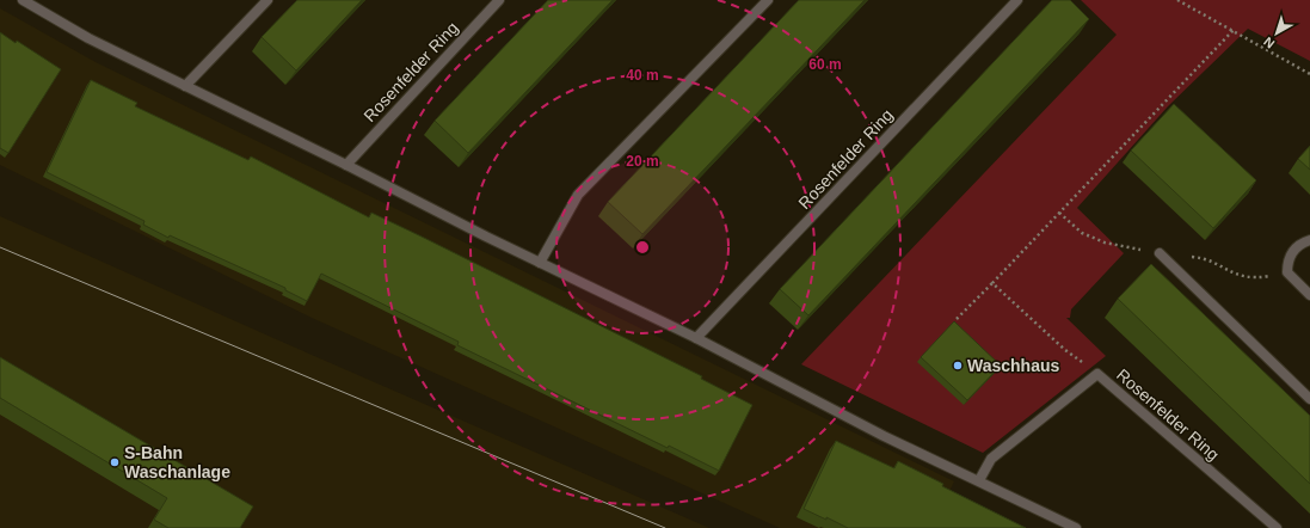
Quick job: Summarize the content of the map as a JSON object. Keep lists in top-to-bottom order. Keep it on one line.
{"streets":{"street":["Rosenfelder Ring"]},"places":["Waschhaus","S-Bahn Waschanlage"],"north":"bottom left","rings":["60 m","40 m","20 m"]}
